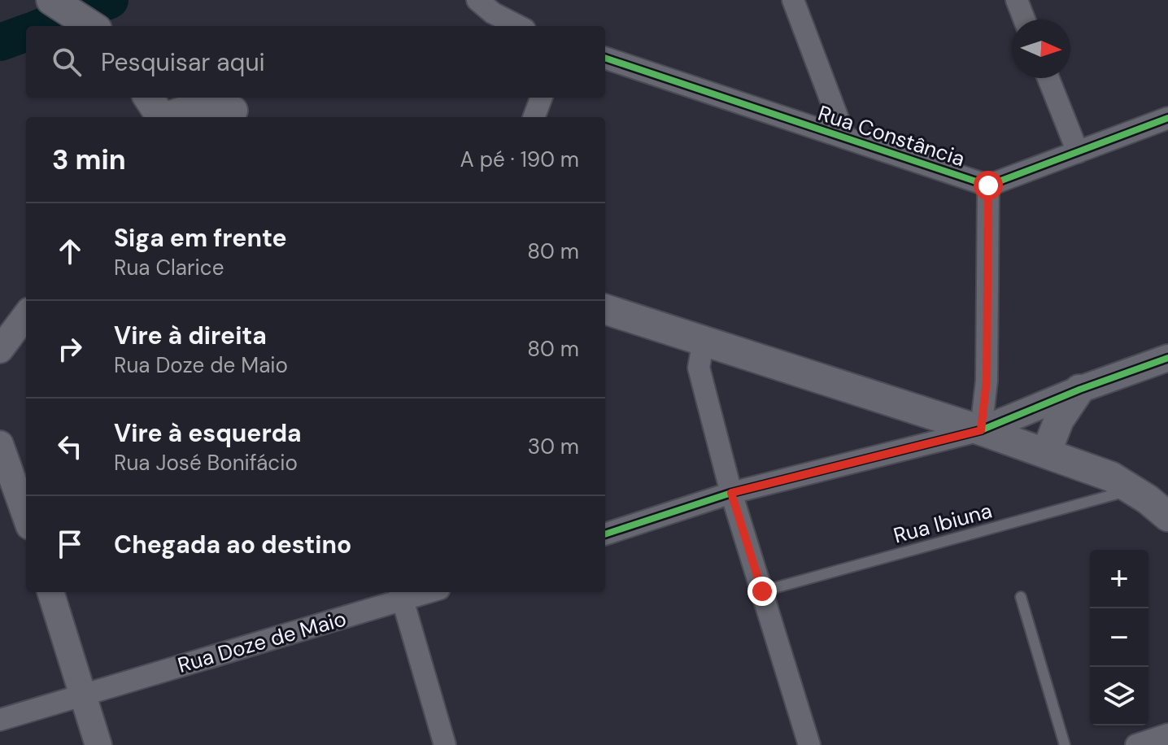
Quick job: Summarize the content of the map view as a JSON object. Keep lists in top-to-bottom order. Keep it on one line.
{"streets":{"street":["Rua Constância","Rua Doze de Maio"],"lane":["Rua Ibiuna"]},"north":"right","page":{"search":"Pesquisar aqui","heading":["3 min","A pé · 190 m"],"list":[["Siga em frente","Rua Clarice","80 m"],["Vire à direita","Rua Doze de Maio","80 m"],["Vire à esquerda","Rua José Bonifácio","30 m"],"Chegada ao destino"],"map_buttons":["+","−"]}}
